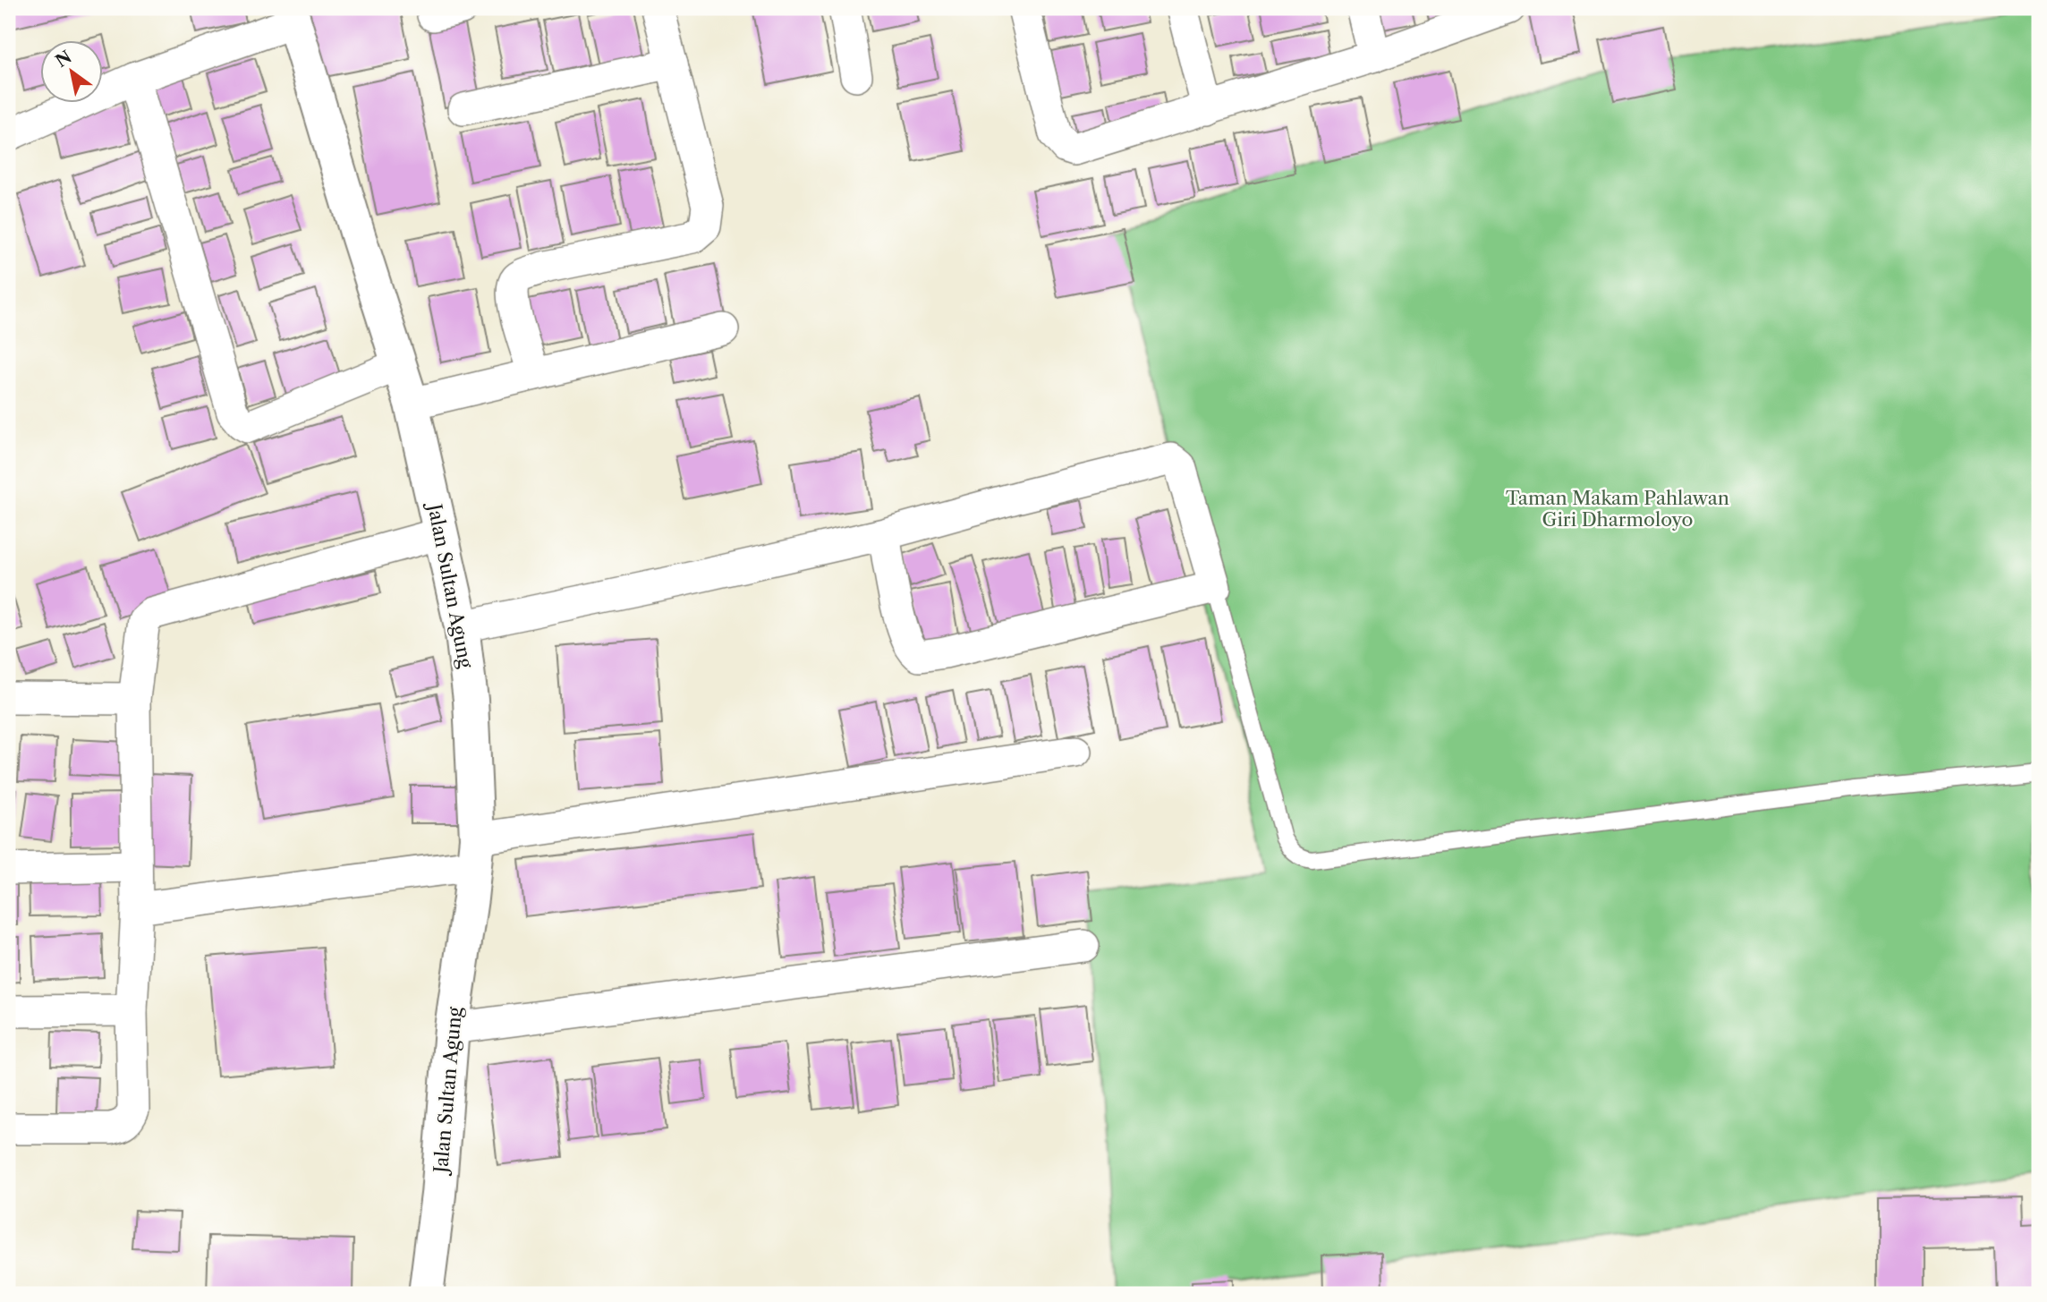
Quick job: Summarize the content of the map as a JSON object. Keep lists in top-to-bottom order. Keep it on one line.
{"streets":{"main road":["Jalan Sultan Agung"]},"parks":["Taman Makam Pahlawan Giri Dharmoloyo"],"north":"top left"}
